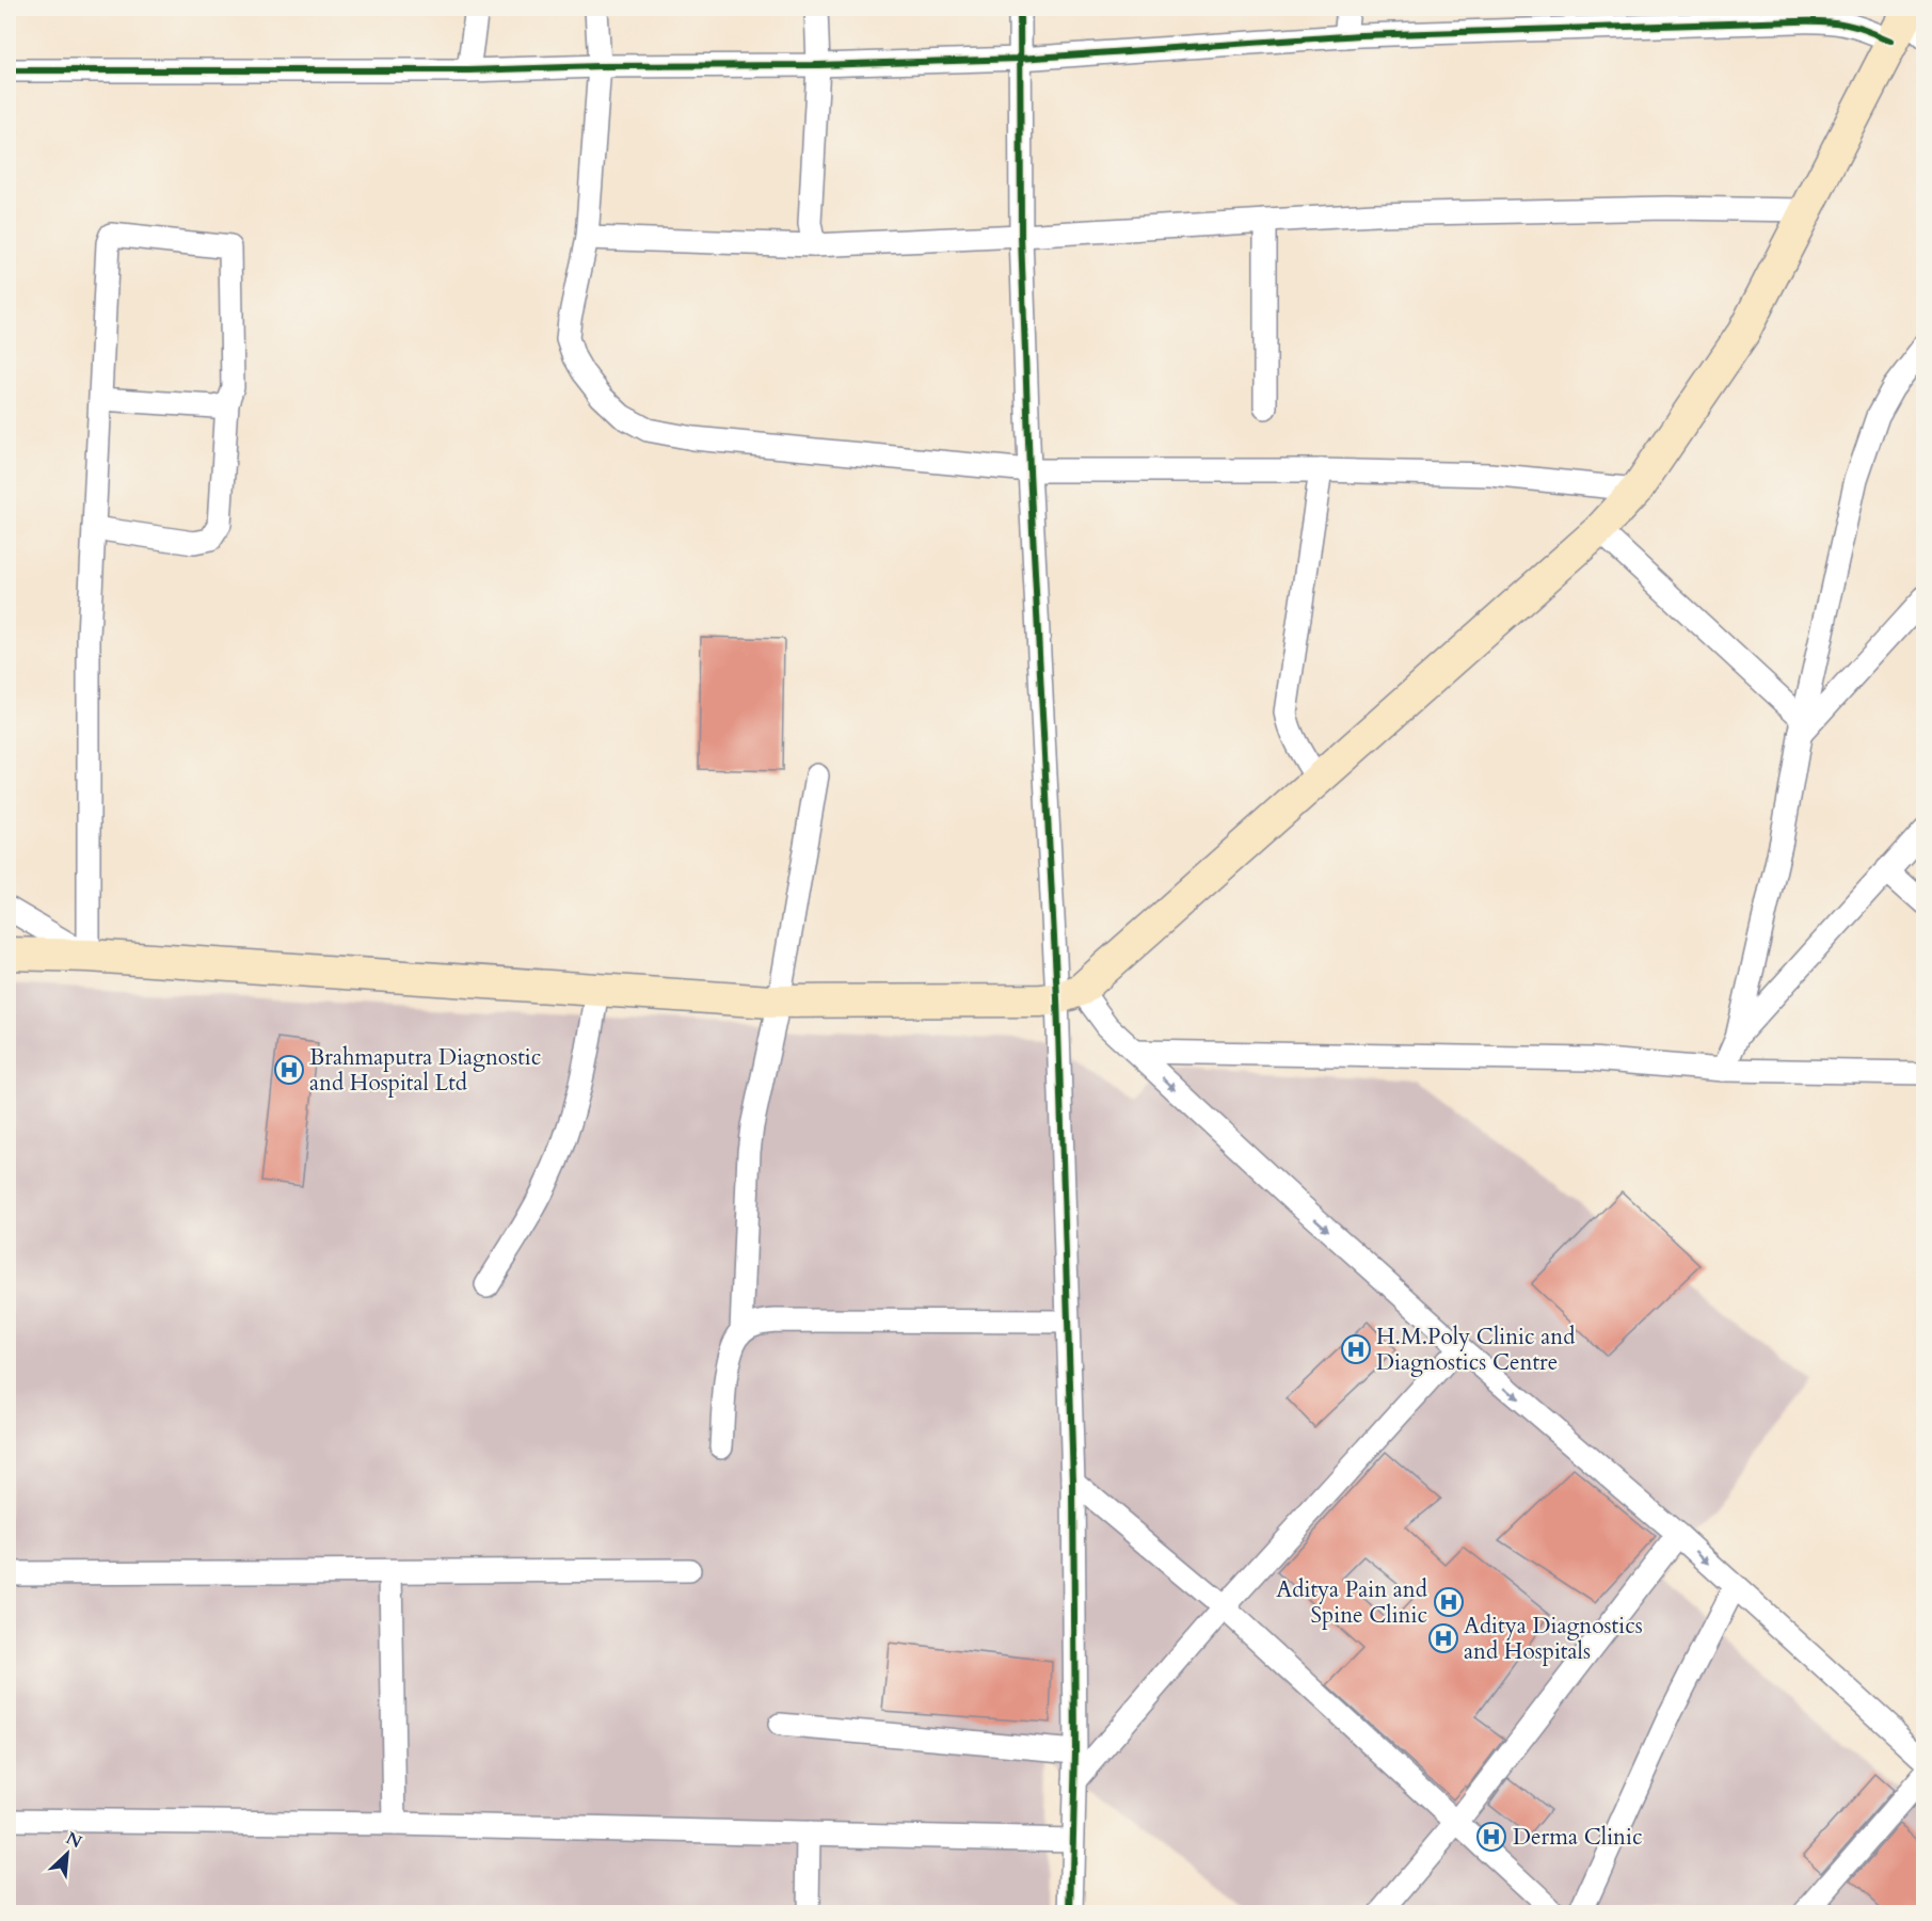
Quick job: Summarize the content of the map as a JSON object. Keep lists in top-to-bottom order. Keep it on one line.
{"places":{"hospital":["Brahmaputra Diagnostic and Hospital Ltd","H.M.Poly Clinic and Diagnostics Centre","Aditya Pain and Spine Clinic","Aditya Diagnostics and Hospitals","Derma Clinic"]},"north":"top right"}
